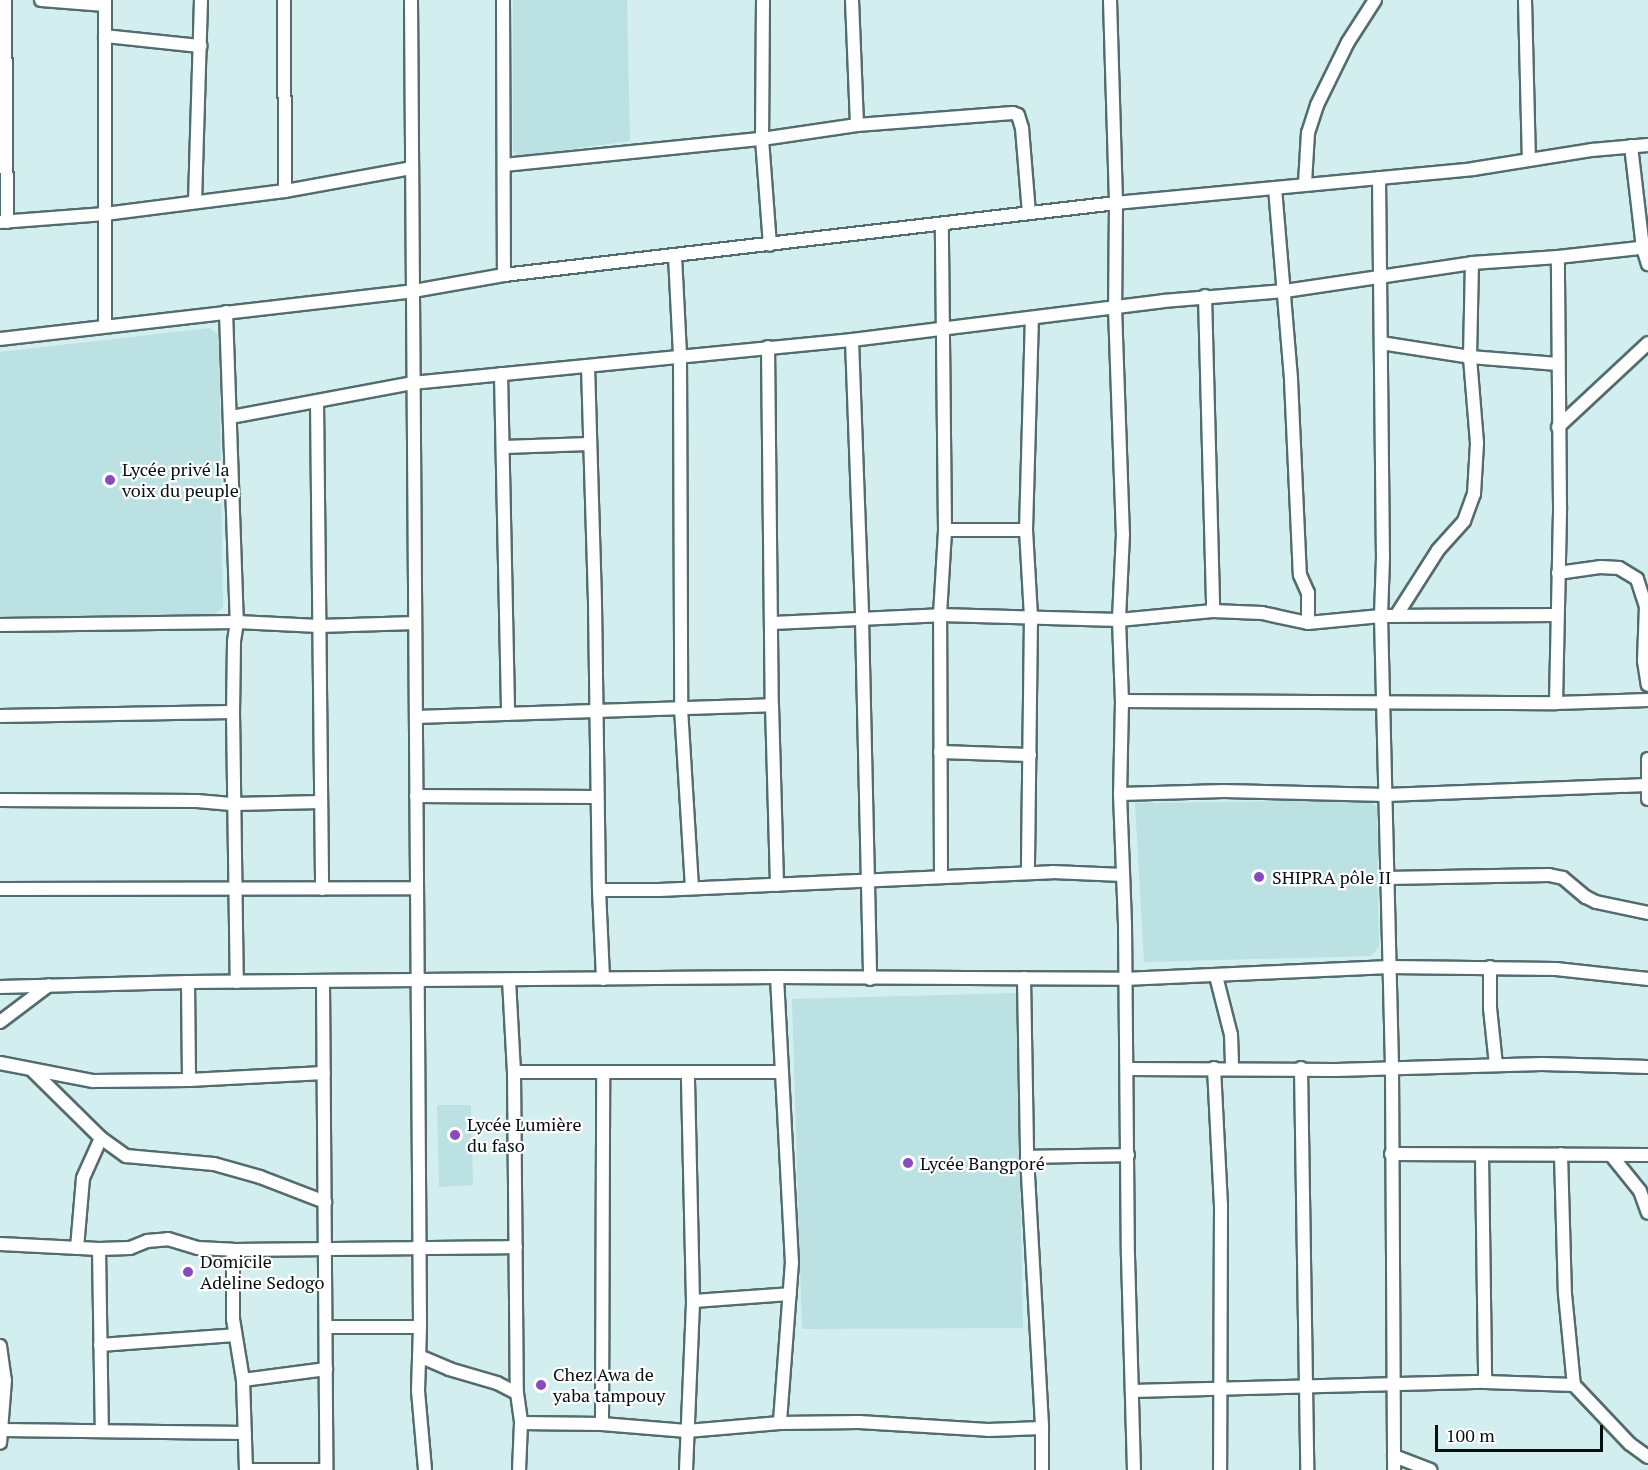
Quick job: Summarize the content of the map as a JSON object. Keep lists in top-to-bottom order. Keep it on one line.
{"places":["Lycée privé la voix du peuple","SHIPRA pôle II","Lycée Lumière du faso","Lycée Bangporé","Domicile Adeline Sedogo","Chez Awa de yaba tampouy"],"scale_bar":"100 m"}
